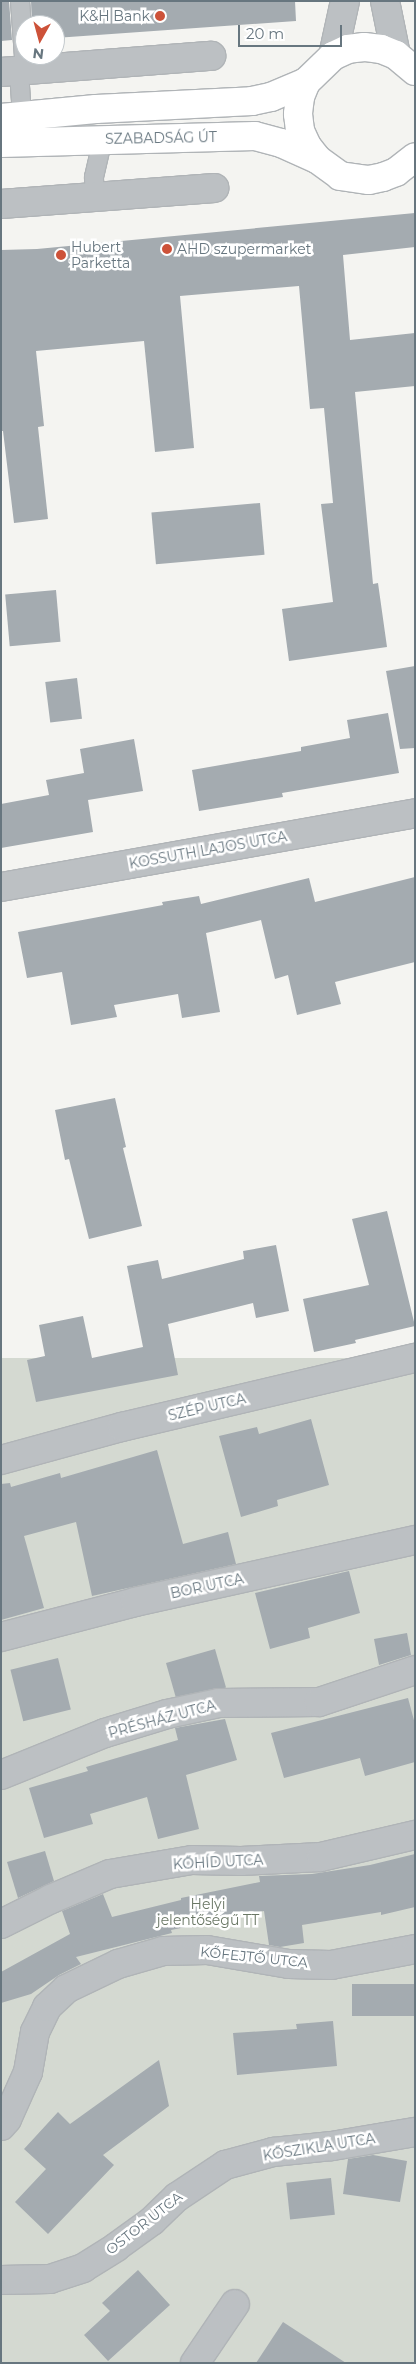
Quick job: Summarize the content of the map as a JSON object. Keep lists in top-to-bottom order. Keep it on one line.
{"streets":{"main road":["SZABADSÁG ÚT"],"street":["KOSSUTH LAJOS UTCA","SZÉP UTCA","BOR UTCA","PRÉSHÁZ UTCA","KŐHÍD UTCA","KŐFEJTŐ UTCA","KŐSZIKLA UTCA","OSTOR UTCA"]},"crossings":[["KŐSZIKLA UTCA","OSTOR UTCA"]],"parks":["Helyi jelentőségű TT"],"places":["K&H Bank","AHD szupermarket","Hubert Parketta"],"scale_bar":"20 m","north":"bottom"}
